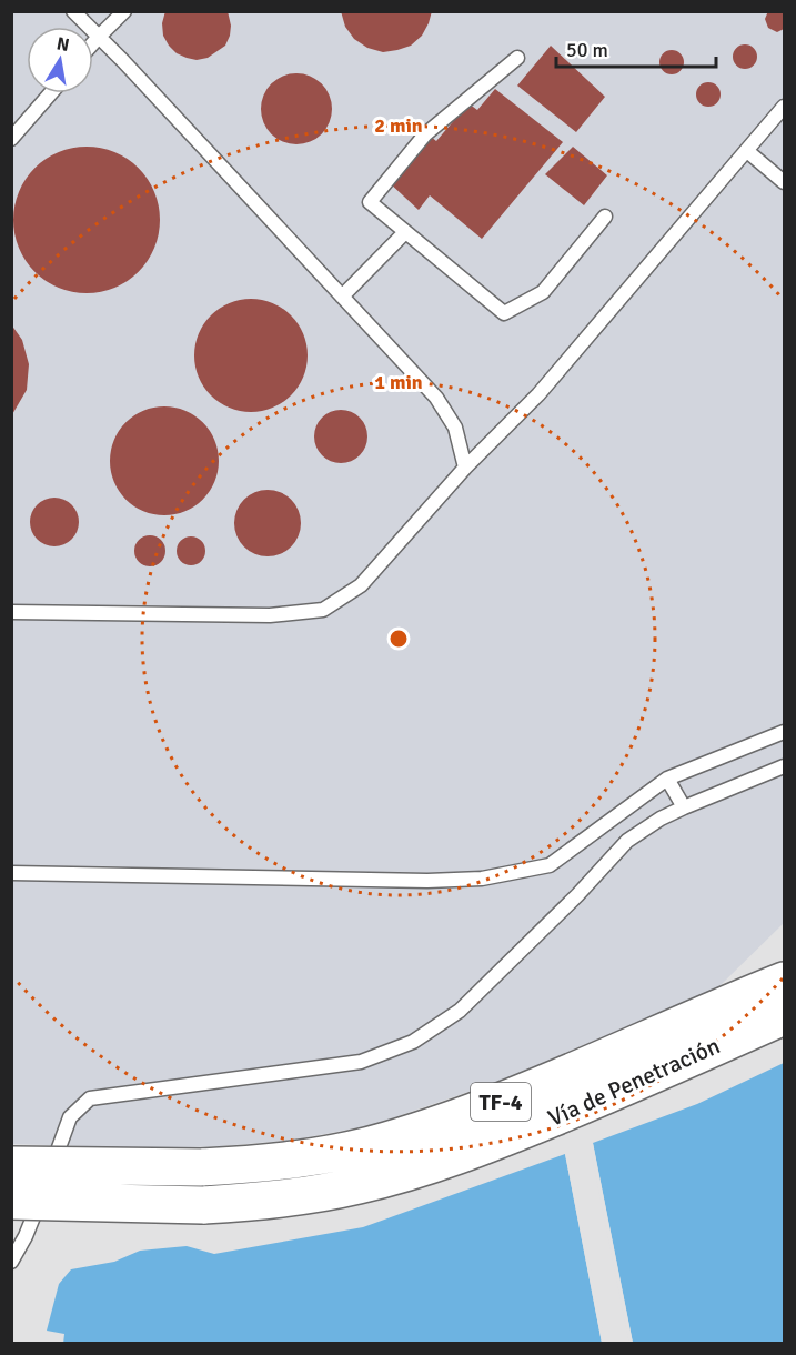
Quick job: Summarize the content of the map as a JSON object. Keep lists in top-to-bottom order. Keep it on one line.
{"streets":{"highway":["Vía de Penetración","TF-4"]},"scale_bar":"50 m","north":"top","rings":["2 min","1 min"]}
